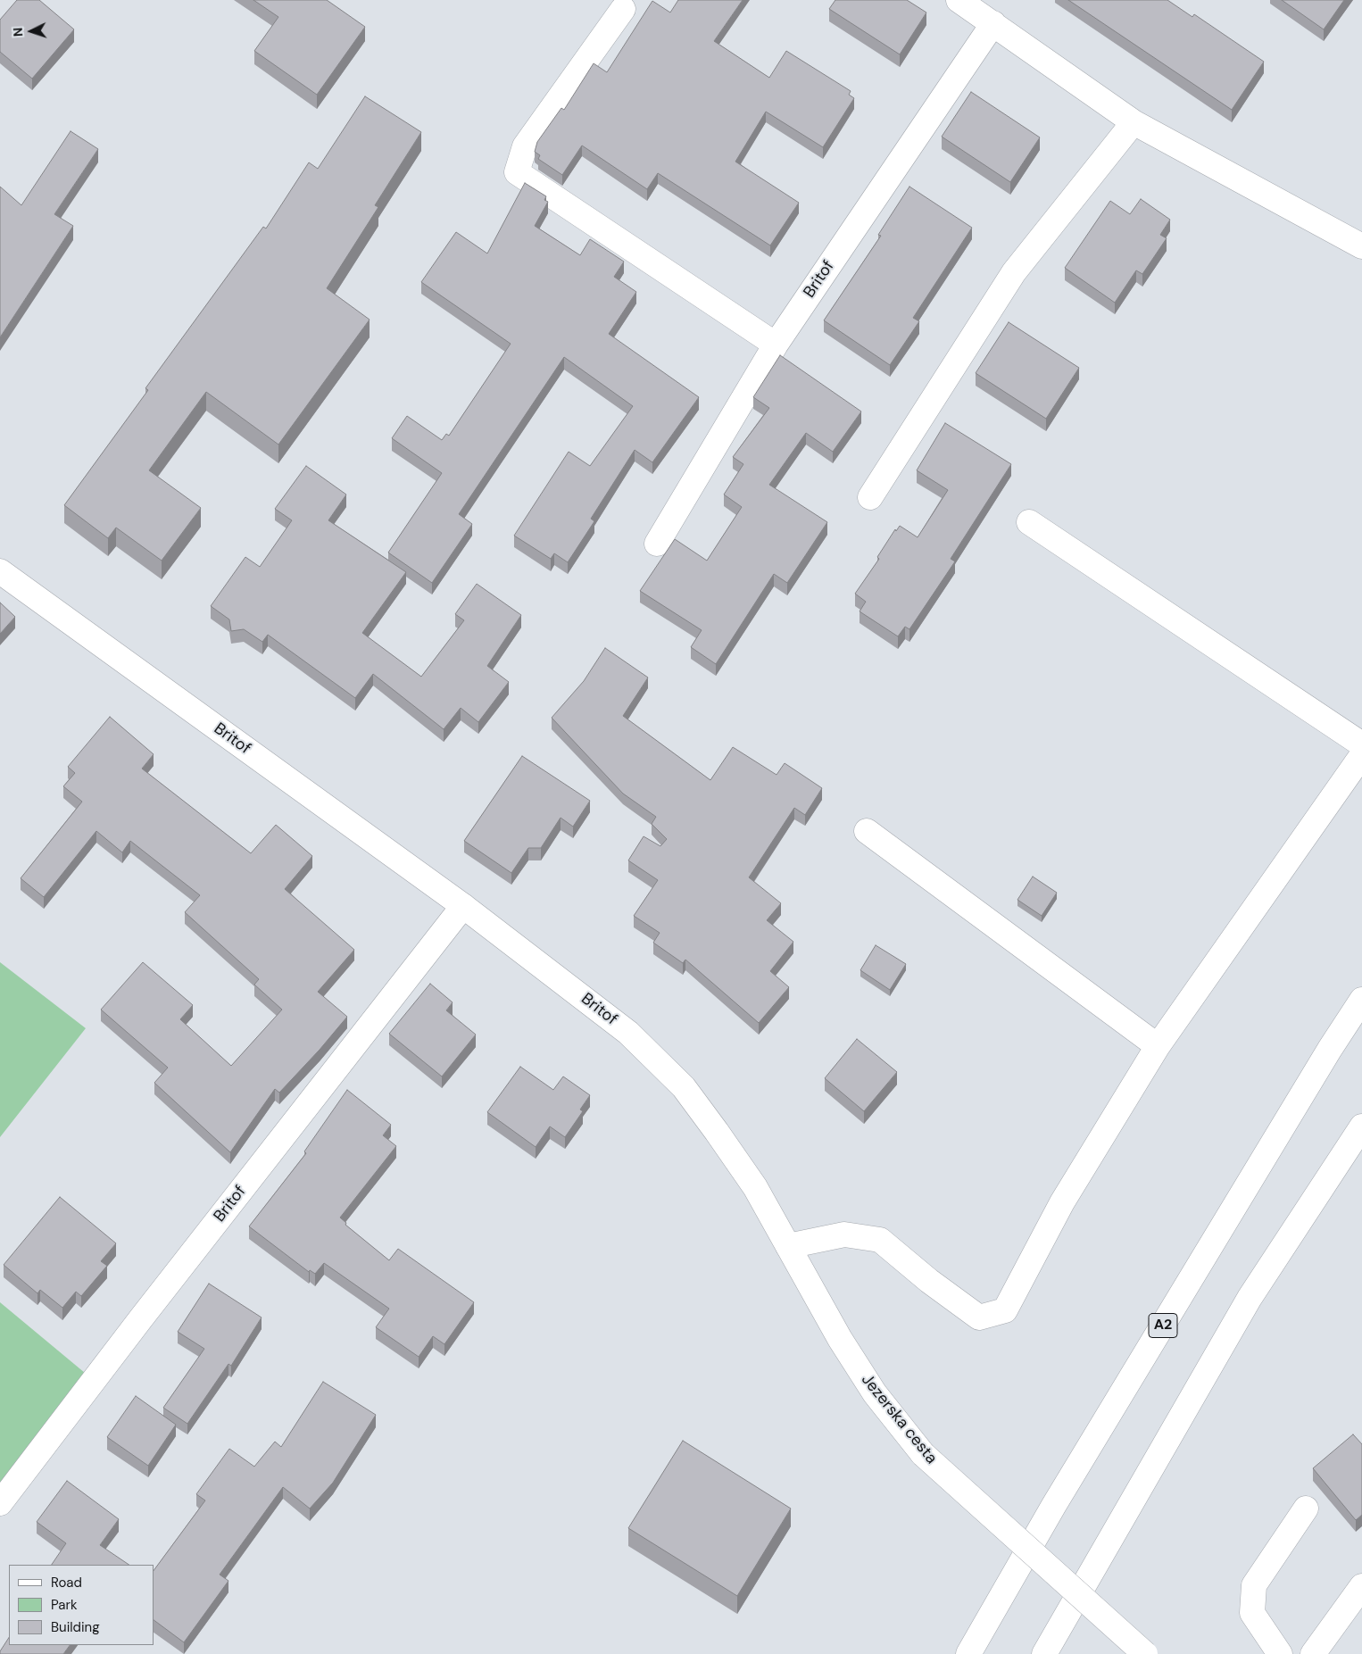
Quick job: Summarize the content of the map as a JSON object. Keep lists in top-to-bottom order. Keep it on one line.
{"streets":{"main road":["Britof","A2","Jezerska cesta"]},"crossings":[["Britof","Jezerska cesta"]],"legend":["Road","Park","Building"],"north":"left"}
